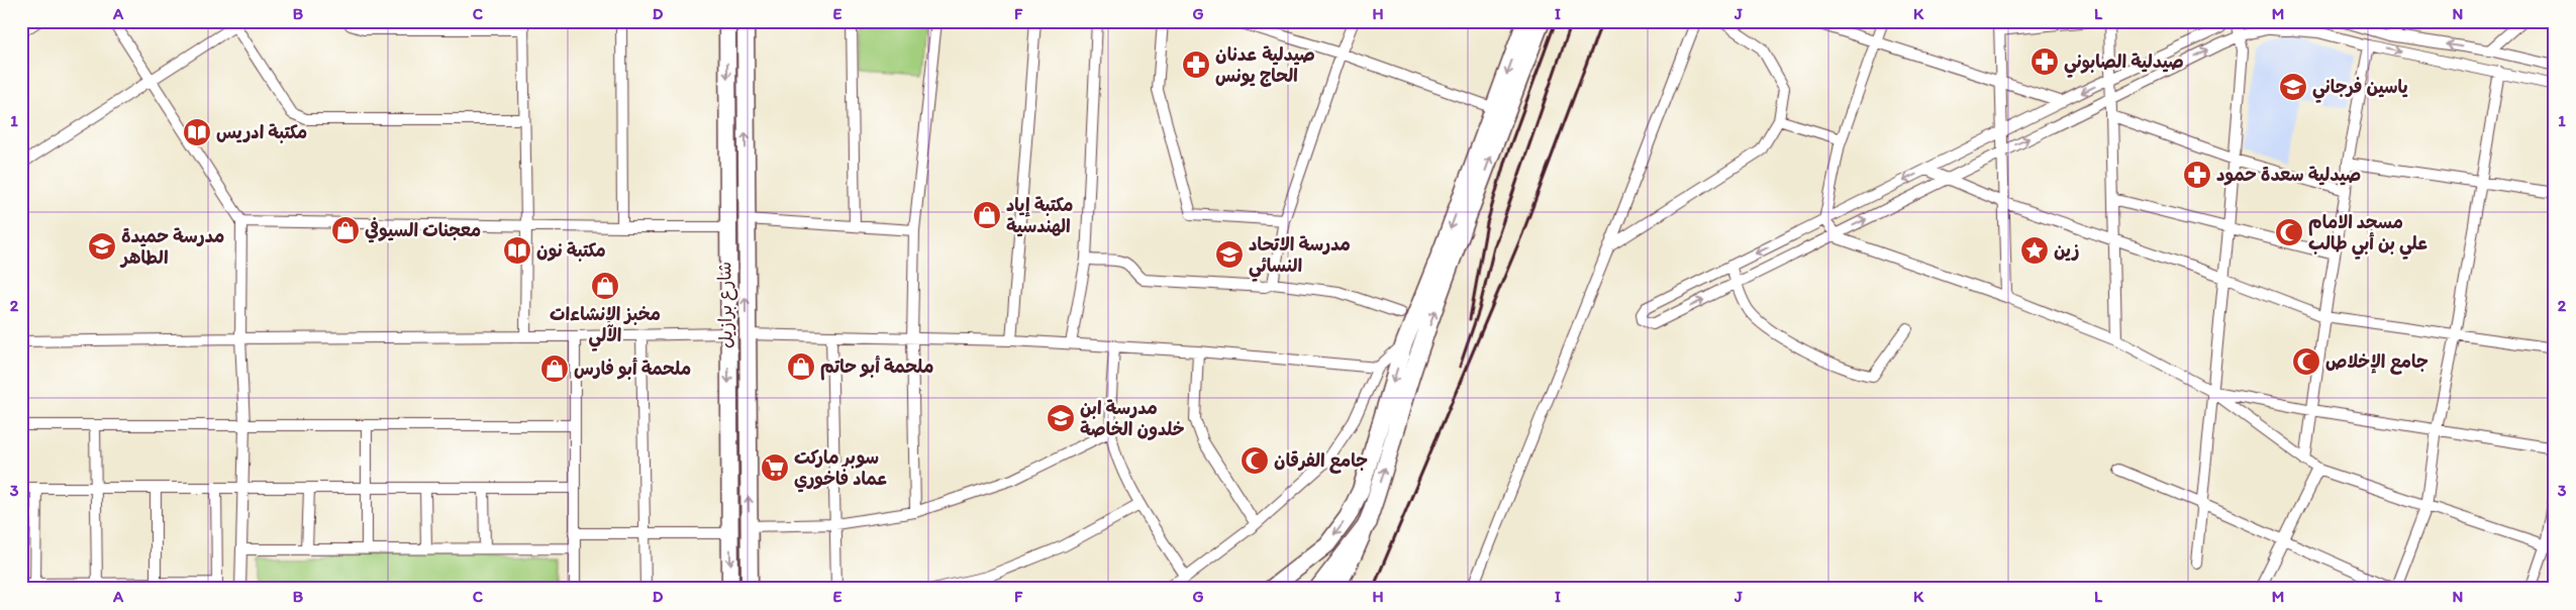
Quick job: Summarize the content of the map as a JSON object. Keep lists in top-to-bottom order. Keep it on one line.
{"streets":{"main road":["شارع برازيل"]},"places":{"pharmacy":["صيدلية الصابوني","صيدلية عدنان الحاج يونس","صيدلية سعدة حمود"],"school or university":["ياسين فرجاني","مدرسة حميدة الطاهر","مدرسة الاتحاد النسائي","مدرسة ابن خلدون الخاصة"],"library":["مكتبة ادريس","مكتبة نون"],"shop":["مكتبة إياد الهندسية","معجنات السيوفي","مخبز الإنشاءات الآلي","ملحمة أبو حاتم","ملحمة أبو فارس"],"mosque":["مسجد الامام علي بن أبي طالب","جامع الإخلاص","جامع الفرقان"],"place":["زين"],"supermarket":["سوبر ماركت عماد فاخوري"]},"grid":{"columns":["A","B","C","D","E","F","G","H","I","J","K","L","M","N"],"rows":["1","2","3"]}}
